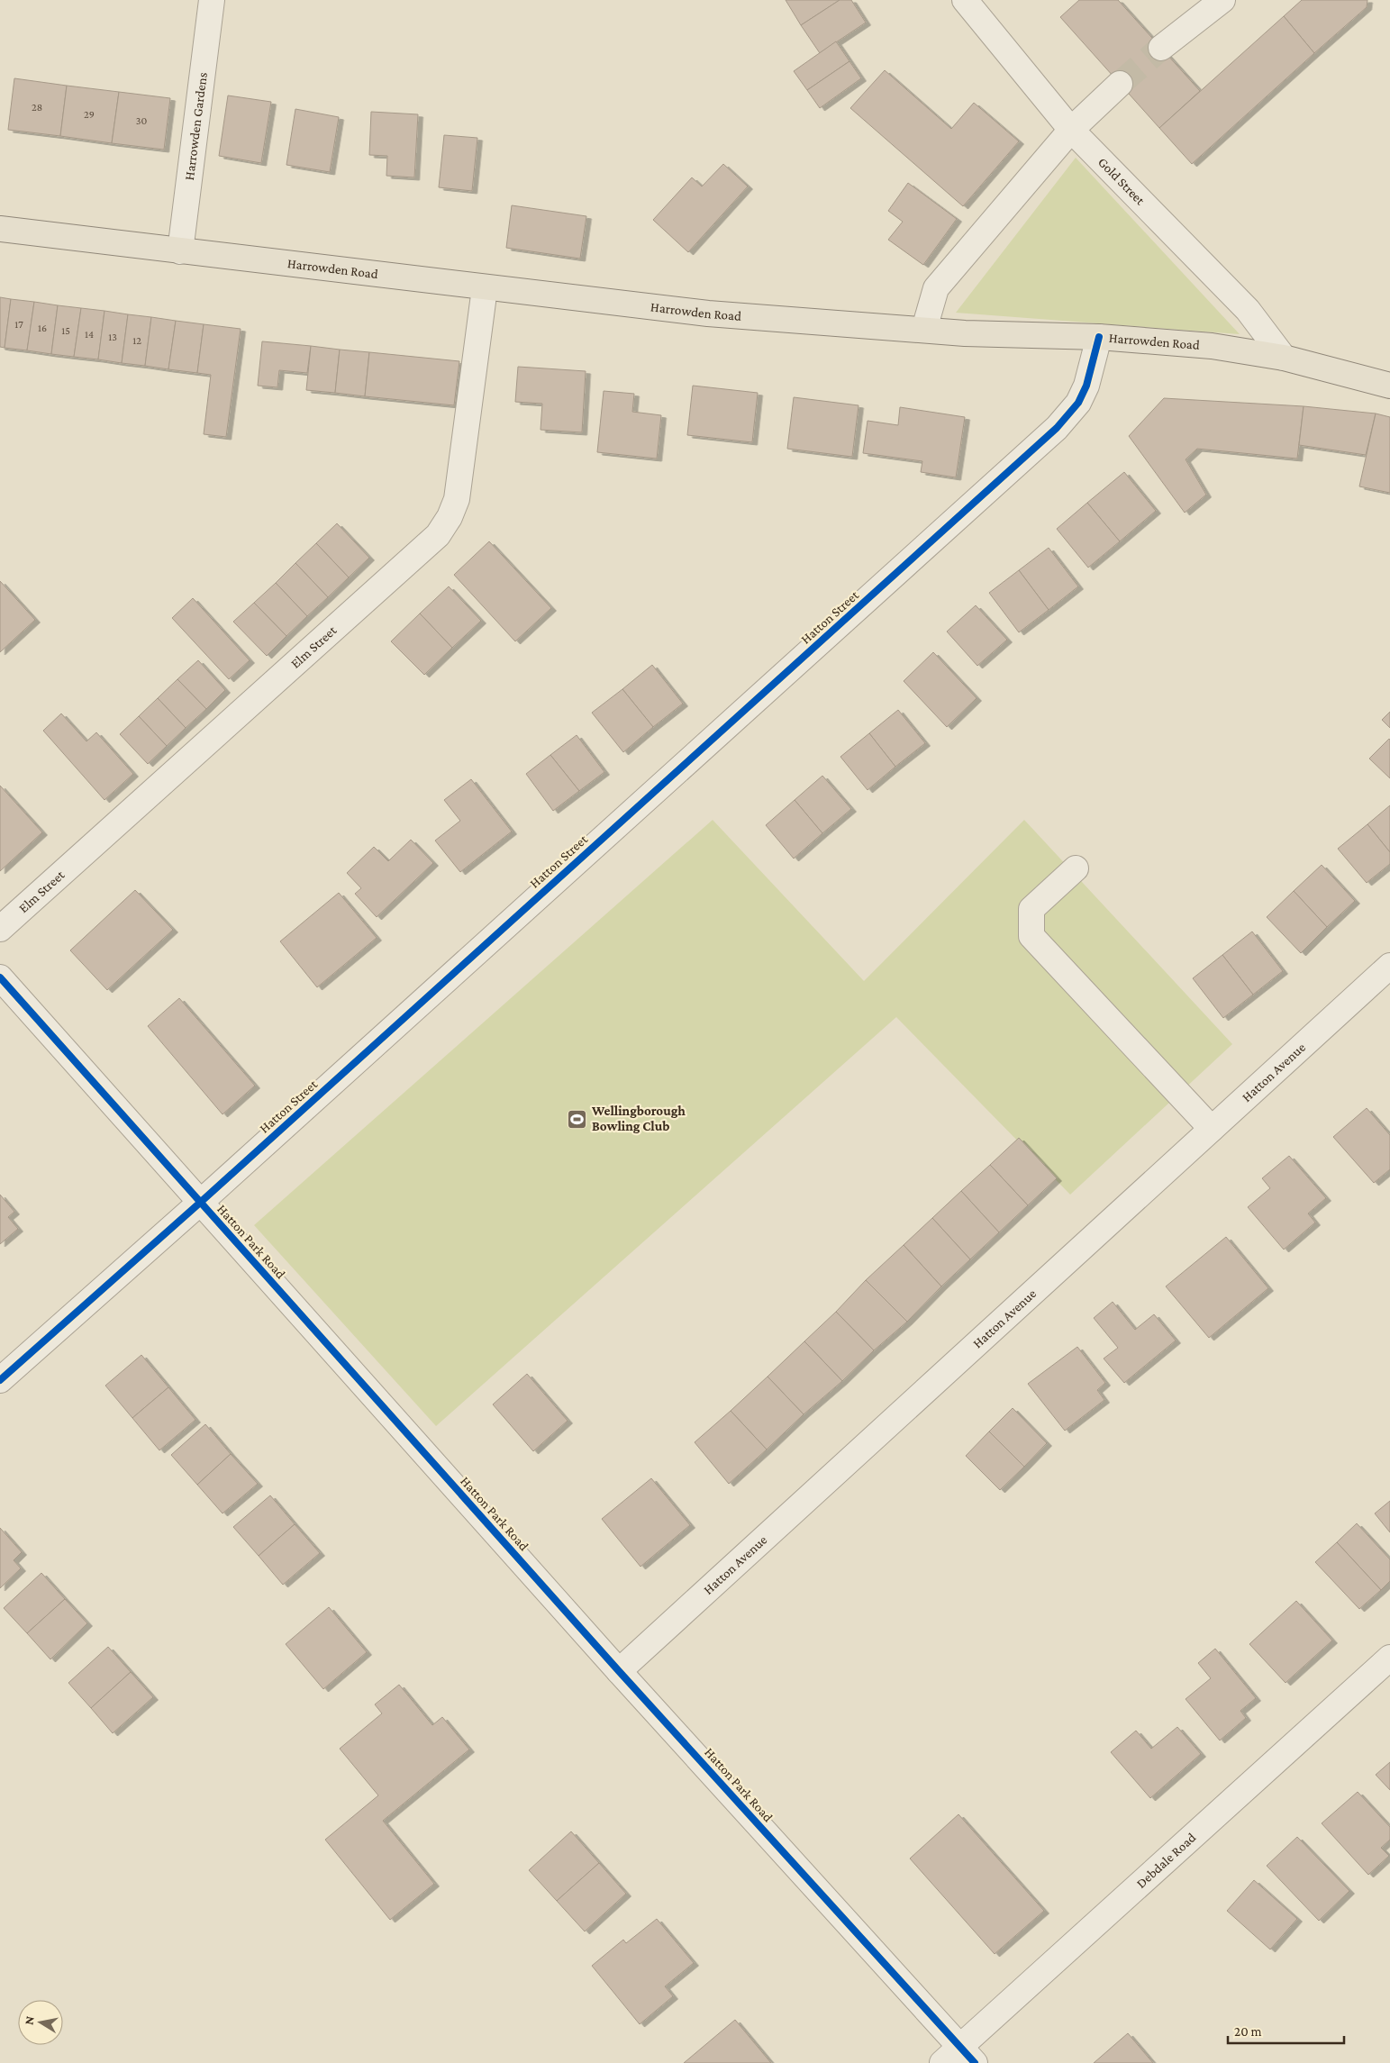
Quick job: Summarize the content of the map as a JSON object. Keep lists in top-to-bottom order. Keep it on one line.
{"streets":{"main road":["Harrowden Road"],"street":["Harrowden Gardens","Gold Street","Hatton Street","Elm Street","Hatton Avenue","Hatton Park Road","Debdale Road"]},"crossings":[["Harrowden Gardens","Harrowden Road"],["Gold Street","Harrowden Road"],["Harrowden Road","Hatton Street"],["Harrowden Road","Elm Street"],["Hatton Street","Hatton Park Road"],["Hatton Avenue","Hatton Park Road"],["Hatton Park Road","Debdale Road"]],"places":{"sports":["Wellingborough Bowling Club"]},"house_numbers":["28","29","30","17","16","15","14","13","12"],"scale_bar":"20 m","north":"left"}
